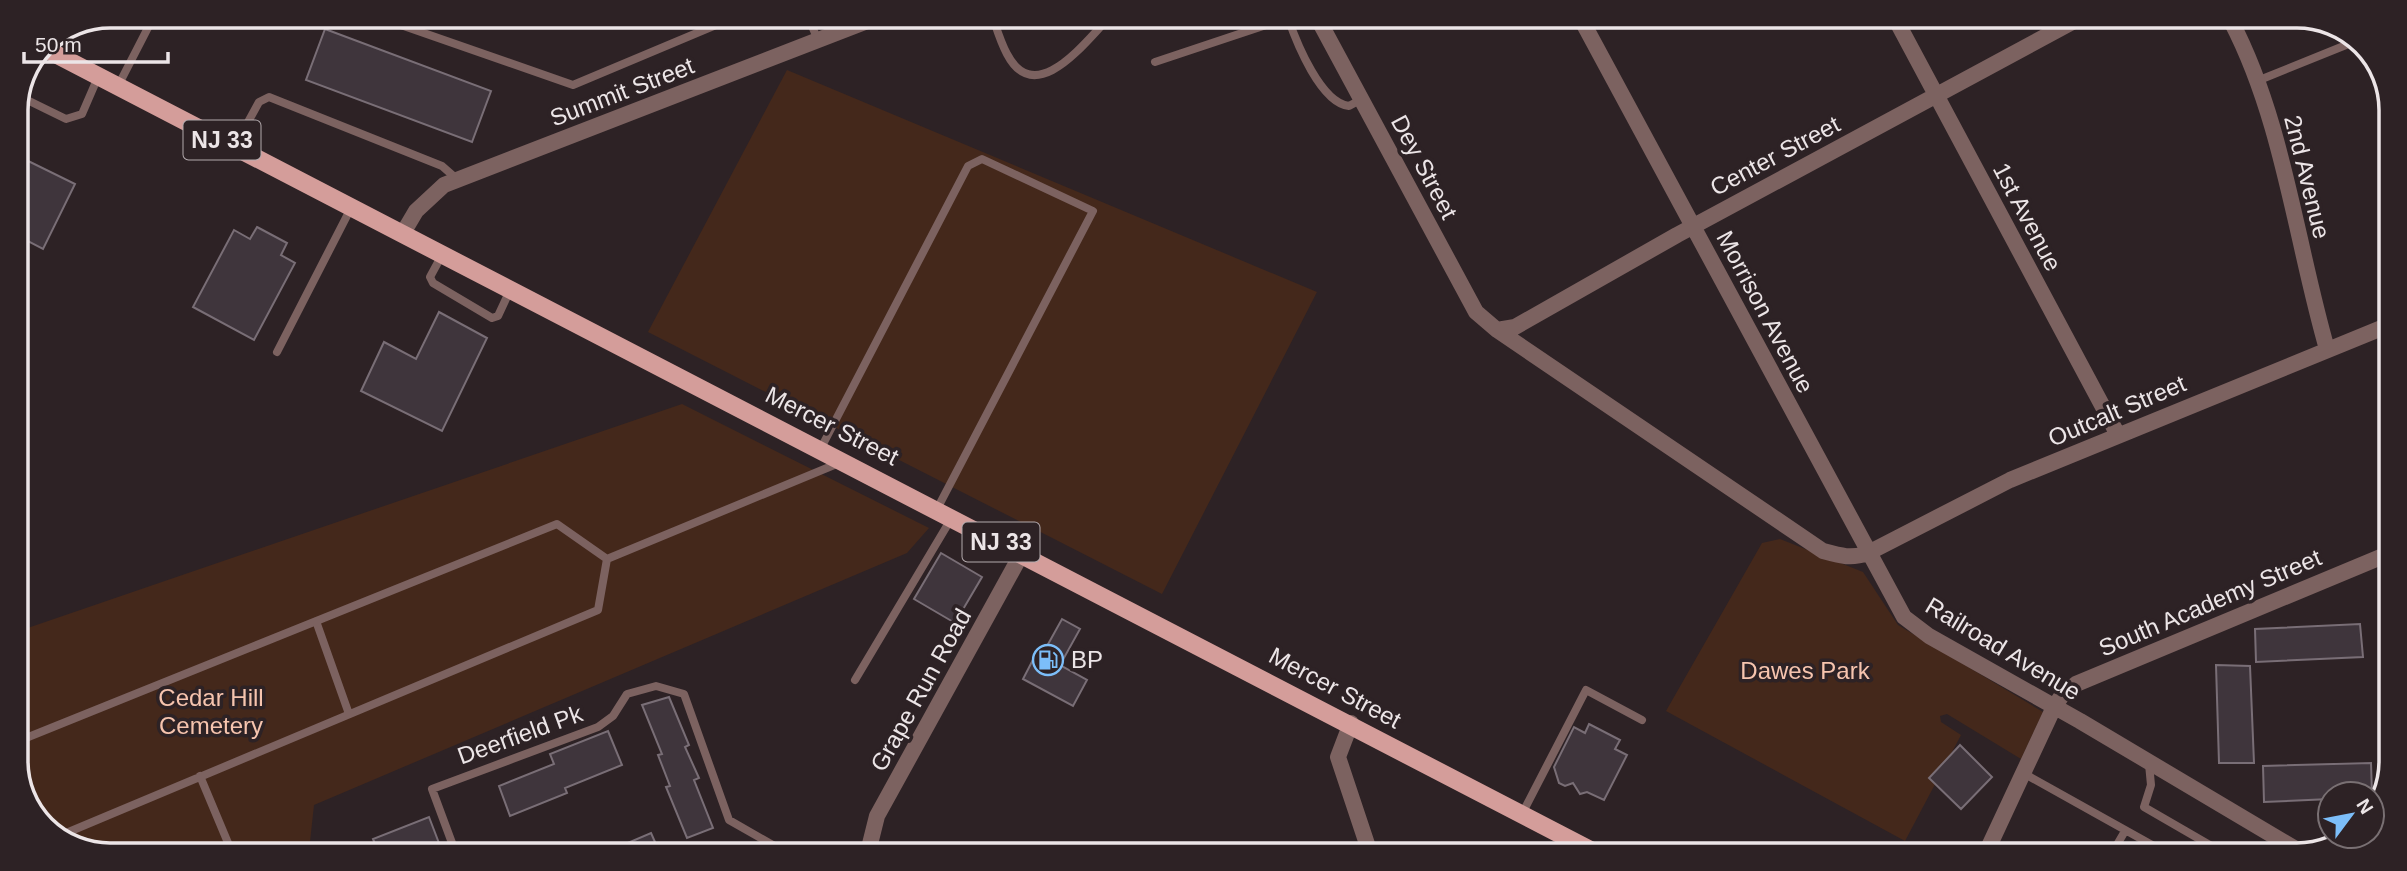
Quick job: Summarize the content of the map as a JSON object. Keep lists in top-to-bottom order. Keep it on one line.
{"streets":{"main road":["NJ 33","Mercer Street"],"street":["Summit Street","Center Street","Dey Street","2nd Avenue","1st Avenue","Morrison Avenue","Outcalt Street","South Academy Street","Railroad Avenue","Grape Run Road"],"lane":["Deerfield Pk"]},"crossings":[["Summit Street","Mercer Street"],["Center Street","Dey Street"],["Center Street","1st Avenue"],["Center Street","Morrison Avenue"],["2nd Avenue","Outcalt Street"],["1st Avenue","Outcalt Street"],["Morrison Avenue","Outcalt Street"],["Morrison Avenue","Railroad Avenue"],["Outcalt Street","Railroad Avenue"],["Mercer Street","Grape Run Road"],["South Academy Street","Railroad Avenue"]],"parks":["Dawes Park","Cedar Hill Cemetery"],"places":{"fuel station":["BP"]},"scale_bar":"50 m","north":"top right"}
